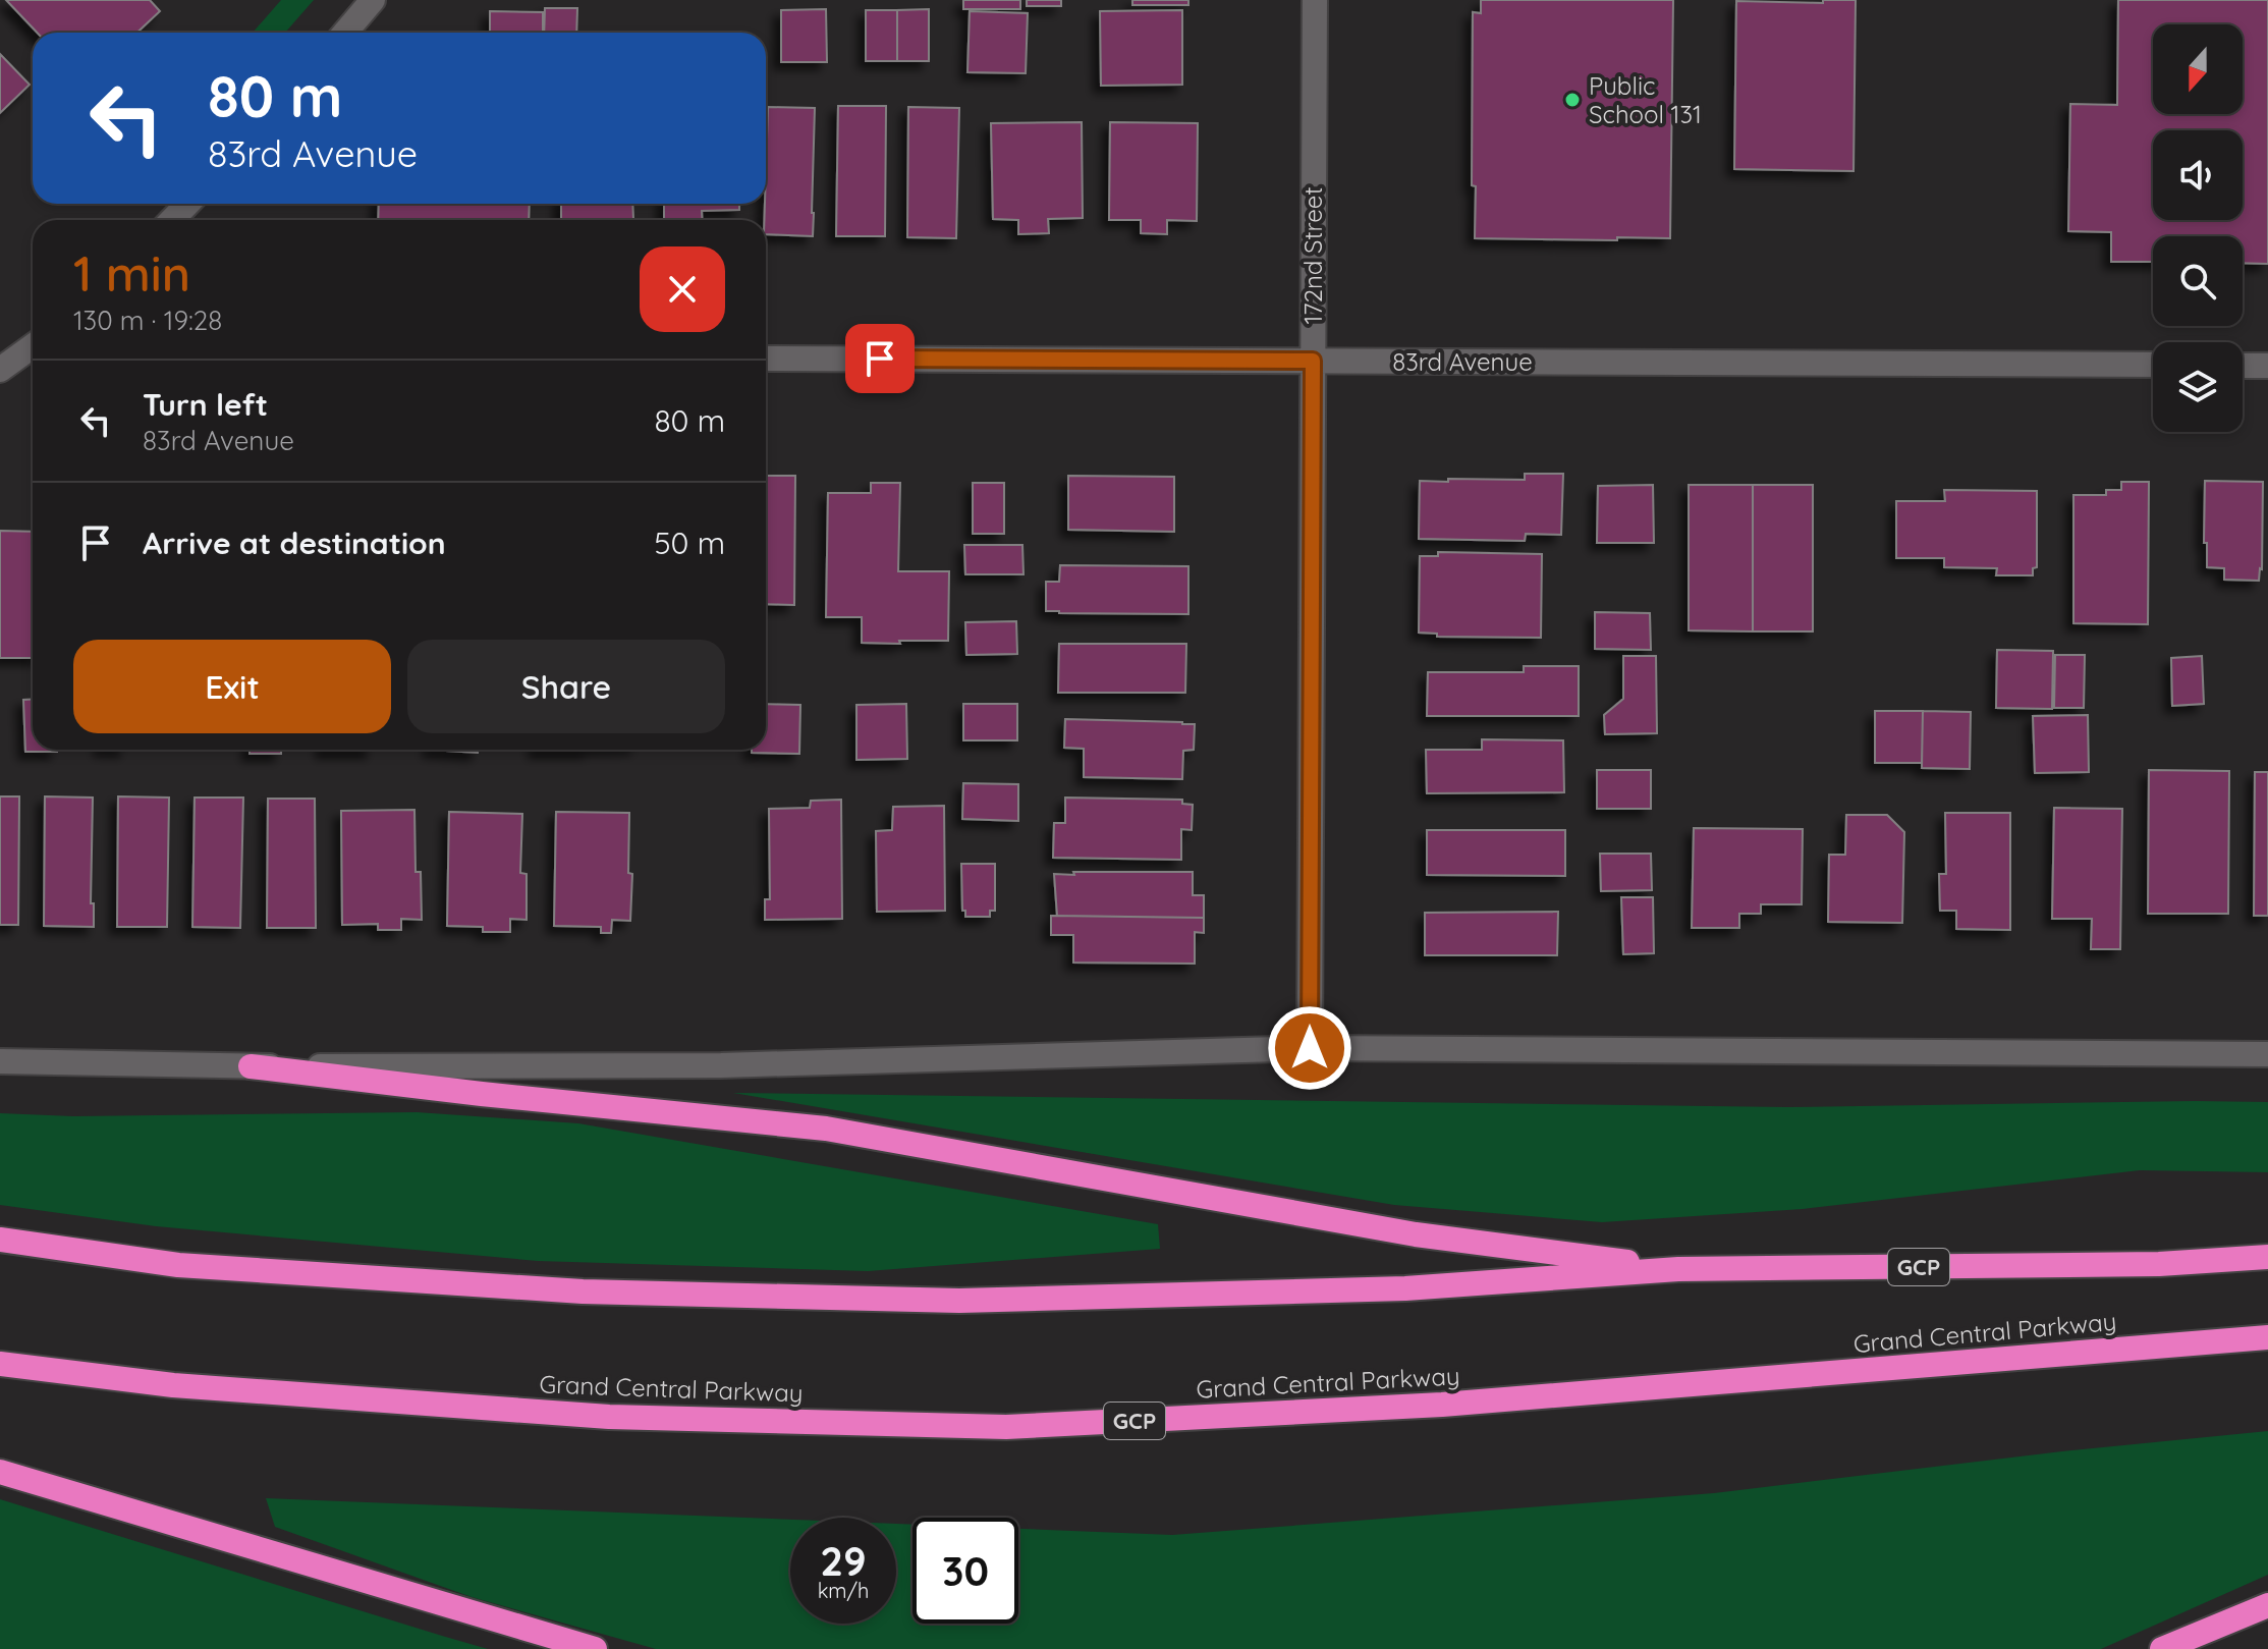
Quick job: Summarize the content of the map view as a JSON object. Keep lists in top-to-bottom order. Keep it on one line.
{"streets":{"highway":["GCP","Grand Central Parkway"],"street":["172nd Street","83rd Avenue"]},"crossings":[["172nd Street","83rd Avenue"]],"places":["Public School 131"],"north":"bottom","page":{"turn":["80 m","83rd Avenue"],"heading":["1 min","130 m · 19:28"],"list":[{"name":"Turn left","note":"83rd Avenue","value":"80 m"},{"name":"Arrive at destination","value":"50 m"}],"buttons":["Exit","Share"],"speed":"29 km/h","limit":"30"}}
